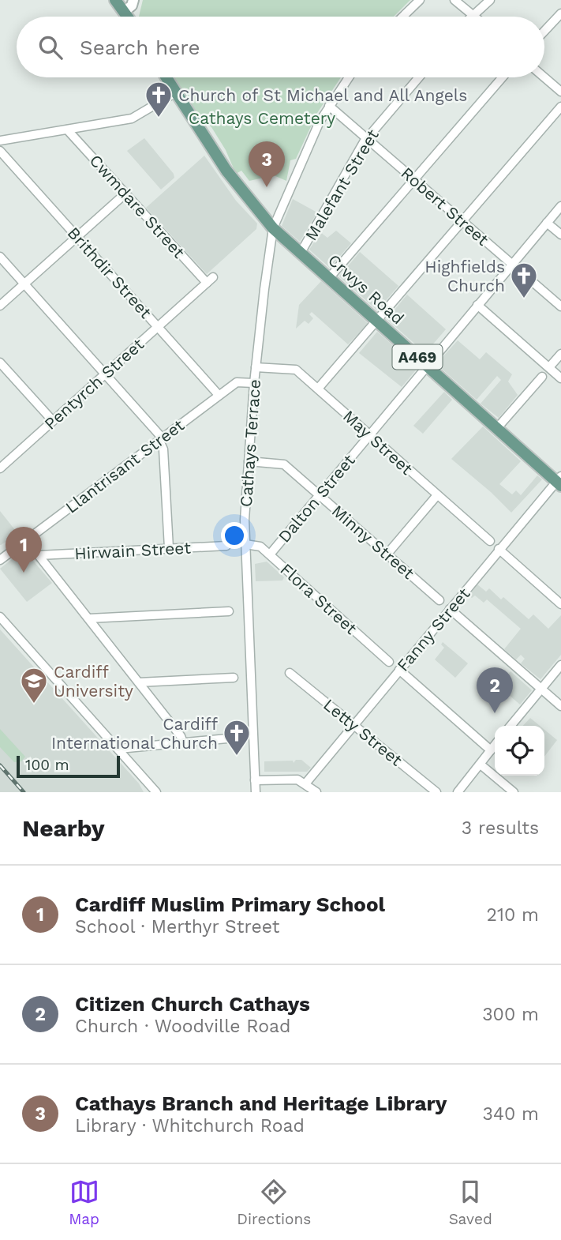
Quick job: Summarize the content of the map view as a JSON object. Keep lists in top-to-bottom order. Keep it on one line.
{"streets":{"main road":["Crwys Road","A469"],"street":["Malefant Street","Cwmdare Street","Robert Street","Brithdir Street","Pentyrch Street","May Street","Cathays Terrace","Llantrisant Street","Dalton Street","Minny Street","Hirwain Street","Flora Street","Fanny Street","Letty Street"]},"crossings":[["Malefant Street","Robert Street"],["Malefant Street","Crwys Road"],["Cwmdare Street","Pentyrch Street"],["Robert Street","Cathays Terrace"],["Robert Street","Dalton Street"],["Brithdir Street","Pentyrch Street"],["Brithdir Street","Llantrisant Street"],["Crwys Road","A469"],["Crwys Road","Cathays Terrace"],["Crwys Road","Dalton Street"],["Crwys Road","Fanny Street"],["A469","Cathays Terrace"],["May Street","Cathays Terrace"],["May Street","Dalton Street"],["Cathays Terrace","Llantrisant Street"],["Cathays Terrace","Minny Street"],["Cathays Terrace","Flora Street"],["Dalton Street","Minny Street"],["Dalton Street","Flora Street"],["Fanny Street","Letty Street"]],"parks":["Cathays Cemetery"],"places":{"church":["Church of St Michael and All Angels","Highfields Church","Cardiff International Church"],"school or university":["Cardiff University"]},"scale_bar":"100 m","page":{"search":"Search here","pins":["3","1","2"],"scale":"100 m","heading":["Nearby","3 results"],"list":[{"mark":"1","name":"Cardiff Muslim Primary School","note":"School · Merthyr Street","value":"210 m"},{"mark":"2","name":"Citizen Church Cathays","note":"Church · Woodville Road","value":"300 m"},{"mark":"3","name":"Cathays Branch and Heritage Library","note":"Library · Whitchurch Road","value":"340 m"}],"nav":["Map","Directions","Saved"]}}
